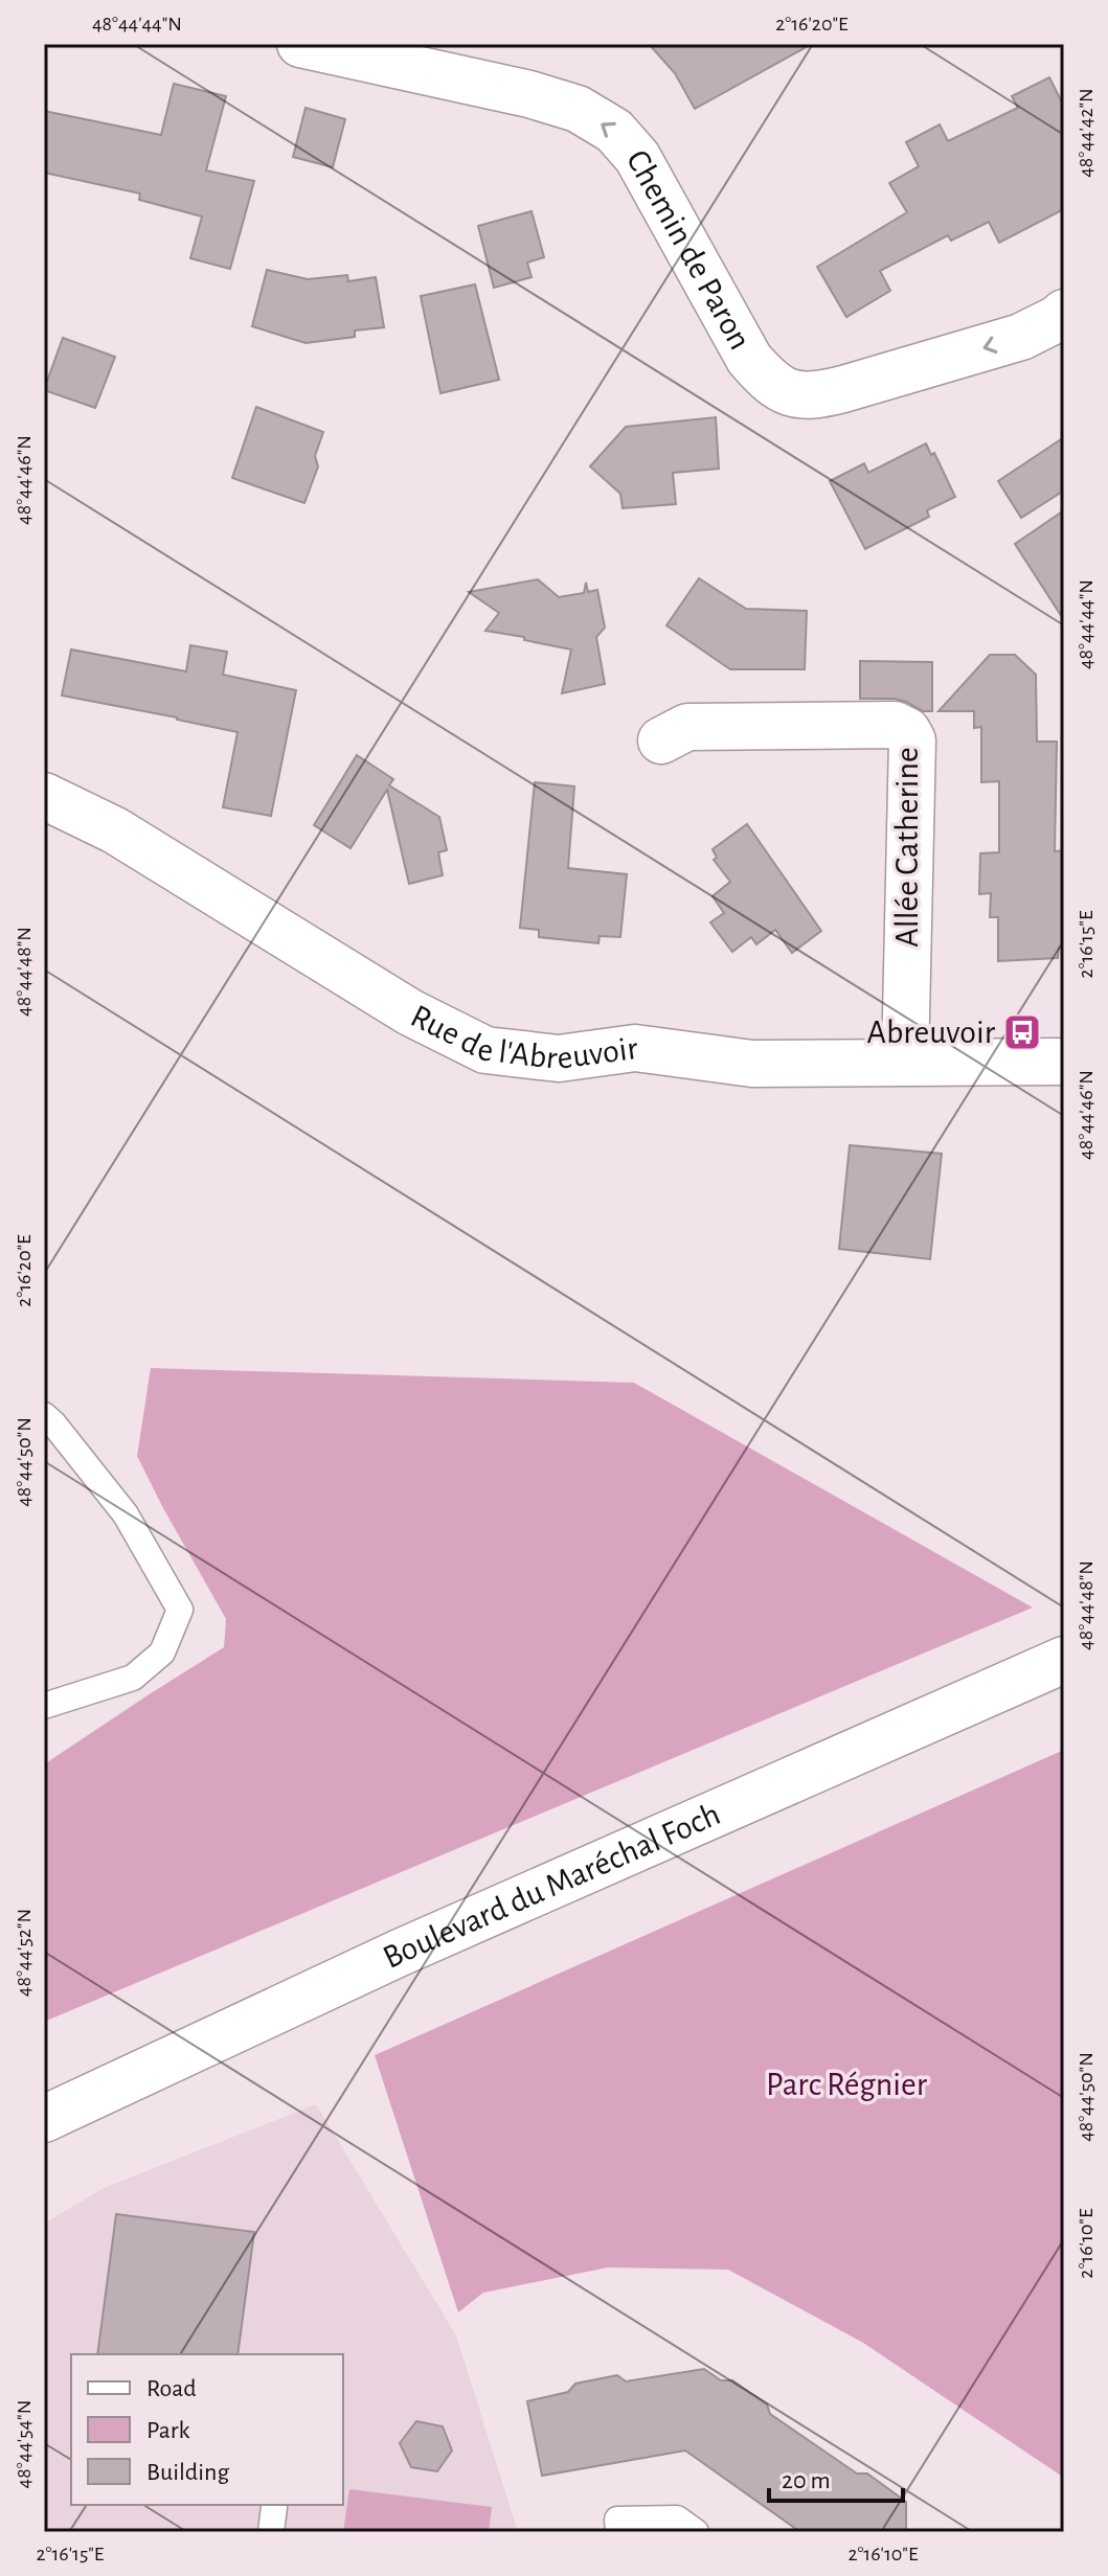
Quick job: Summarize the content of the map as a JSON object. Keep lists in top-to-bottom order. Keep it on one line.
{"streets":{"street":["Chemin de Paron","Allée Catherine","Rue de l'Abreuvoir","Boulevard du Maréchal Foch"]},"crossings":[["Allée Catherine","Rue de l'Abreuvoir"]],"one_way":["Chemin de Paron"],"parks":["Parc Régnier"],"places":{"bus stop":["Abreuvoir"]},"legend":["Road","Park","Building"],"scale_bar":"20 m","coordinates":["48°44'44\"N","2°16'20\"E","48°44'42\"N","48°44'46\"N","2°16'15\"E","48°44'48\"N","48°44'50\"N","48°44'52\"N","2°16'10\"E","48°44'54\"N"]}
